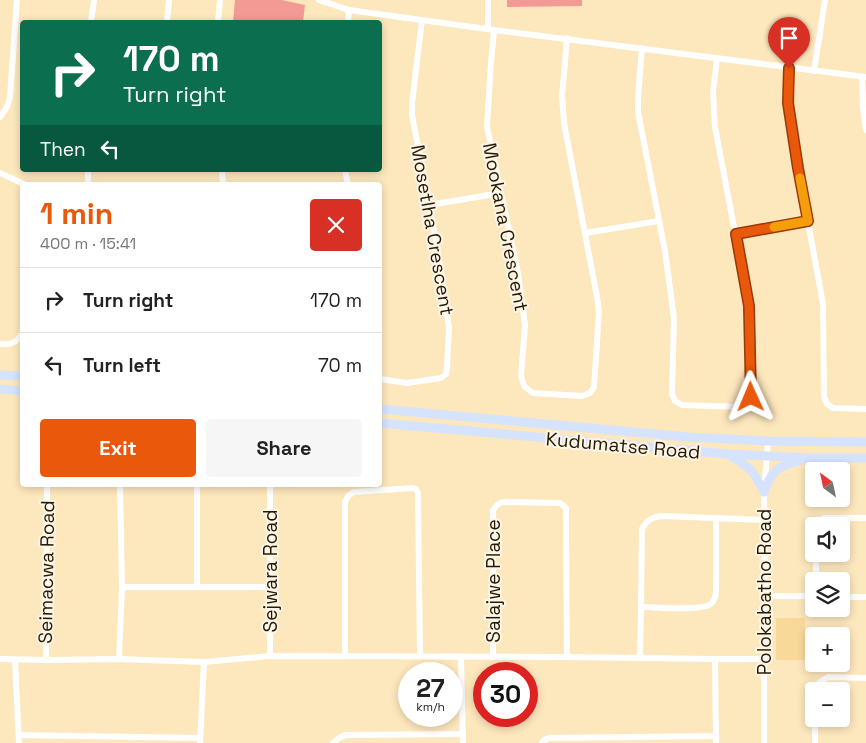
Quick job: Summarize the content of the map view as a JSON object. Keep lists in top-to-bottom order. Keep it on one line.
{"streets":{"main road":["Kudumatse Road"],"street":["Mookana Crescent","Mosetlha Crescent","Sejwara Road","Seimacwa Road","Salajwe Place","Polokabatho Road"]},"crossings":[["Kudumatse Road","Polokabatho Road"]],"north":"top left","page":{"turn":["170 m","Turn right"],"then":"Then","heading":["1 min","400 m · 15:41"],"list":[{"name":"Turn right","value":"170 m"},{"name":"Turn left","value":"70 m"}],"buttons":["Exit","Share"],"map_buttons":["+","−"],"speed":"27 km/h","limit":"30"}}
